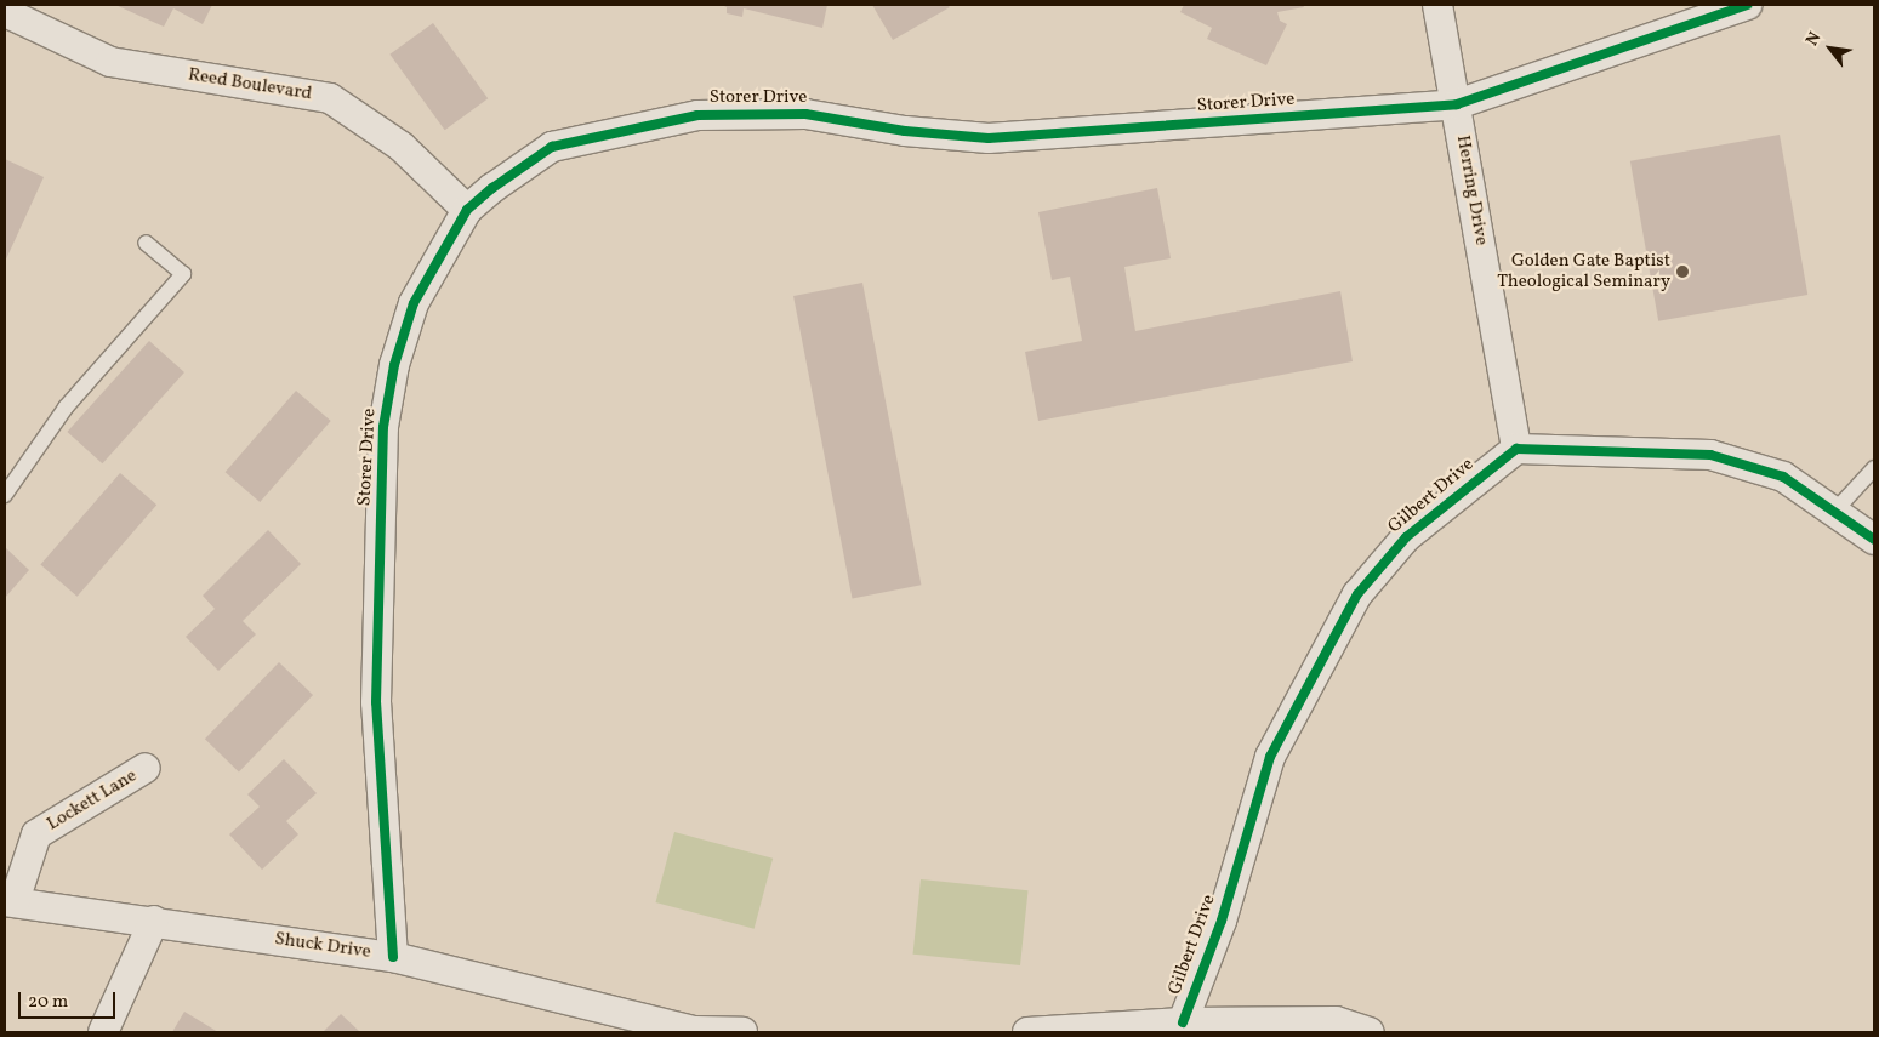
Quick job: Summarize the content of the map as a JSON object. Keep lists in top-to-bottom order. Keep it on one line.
{"streets":{"street":["Reed Boulevard","Storer Drive","Herring Drive","Gilbert Drive","Lockett Lane","Shuck Drive"]},"crossings":[["Reed Boulevard","Storer Drive"],["Storer Drive","Herring Drive"],["Storer Drive","Shuck Drive"],["Herring Drive","Gilbert Drive"],["Lockett Lane","Shuck Drive"]],"places":["Golden Gate Baptist Theological Seminary"],"scale_bar":"20 m","north":"top left"}
